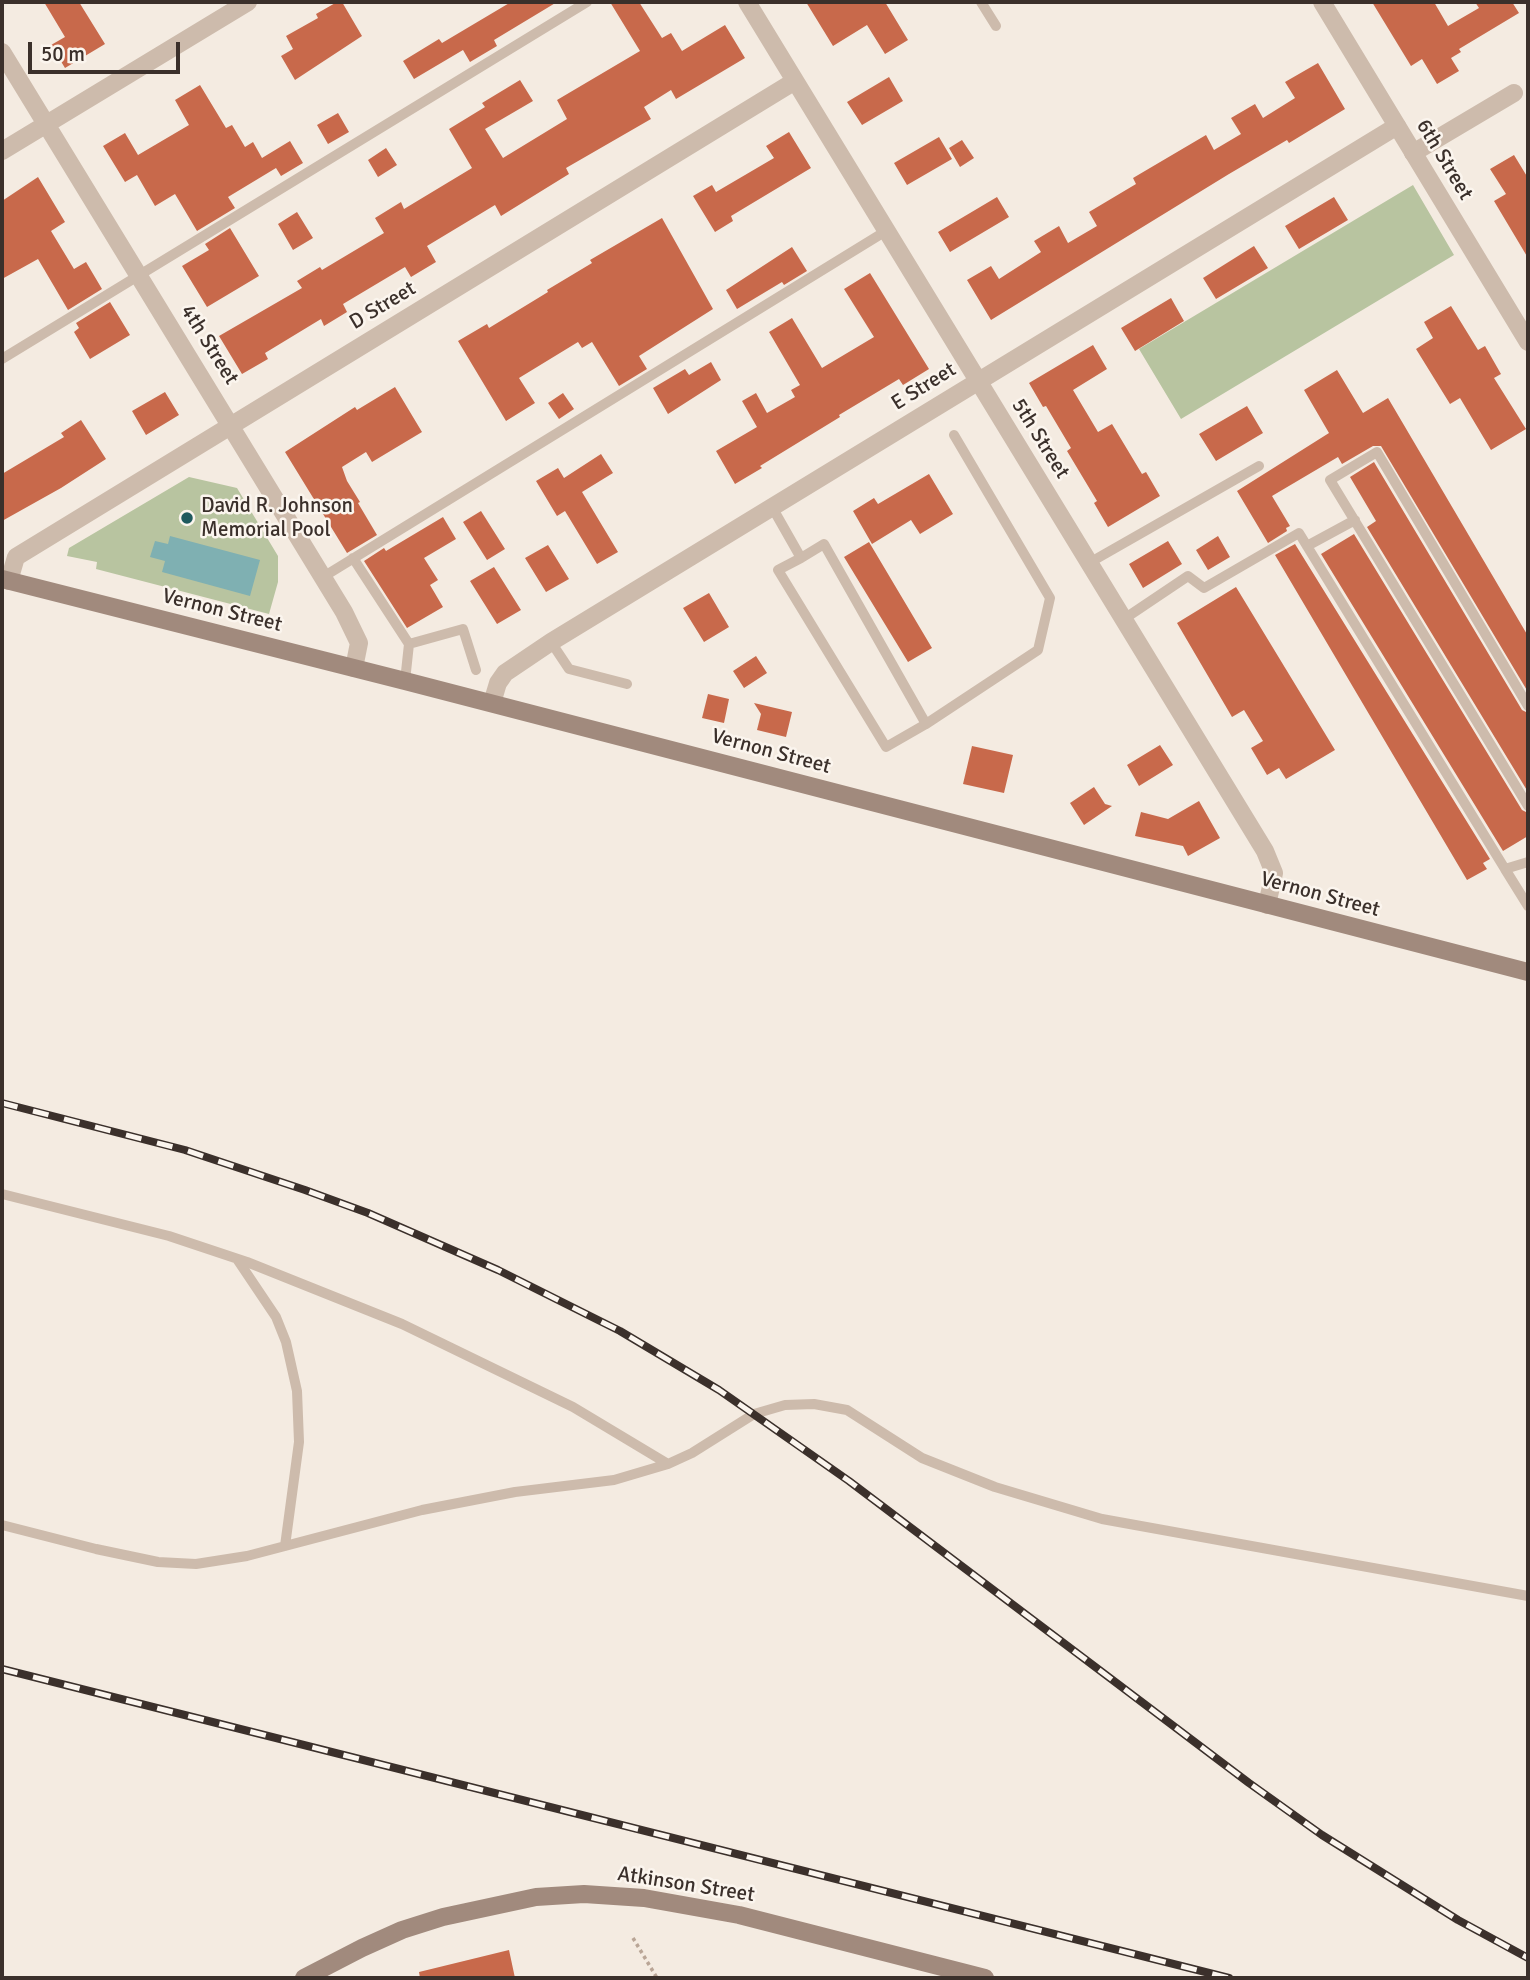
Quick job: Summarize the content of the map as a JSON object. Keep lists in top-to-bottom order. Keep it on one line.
{"streets":{"main road":["Vernon Street","Atkinson Street"],"street":["6th Street","D Street","4th Street","E Street","5th Street"]},"crossings":[["6th Street","E Street"],["D Street","4th Street"],["D Street","5th Street"],["D Street","Vernon Street"],["4th Street","Vernon Street"],["E Street","5th Street"],["E Street","Vernon Street"],["5th Street","Vernon Street"]],"places":["David R. Johnson Memorial Pool"],"scale_bar":"50 m"}
